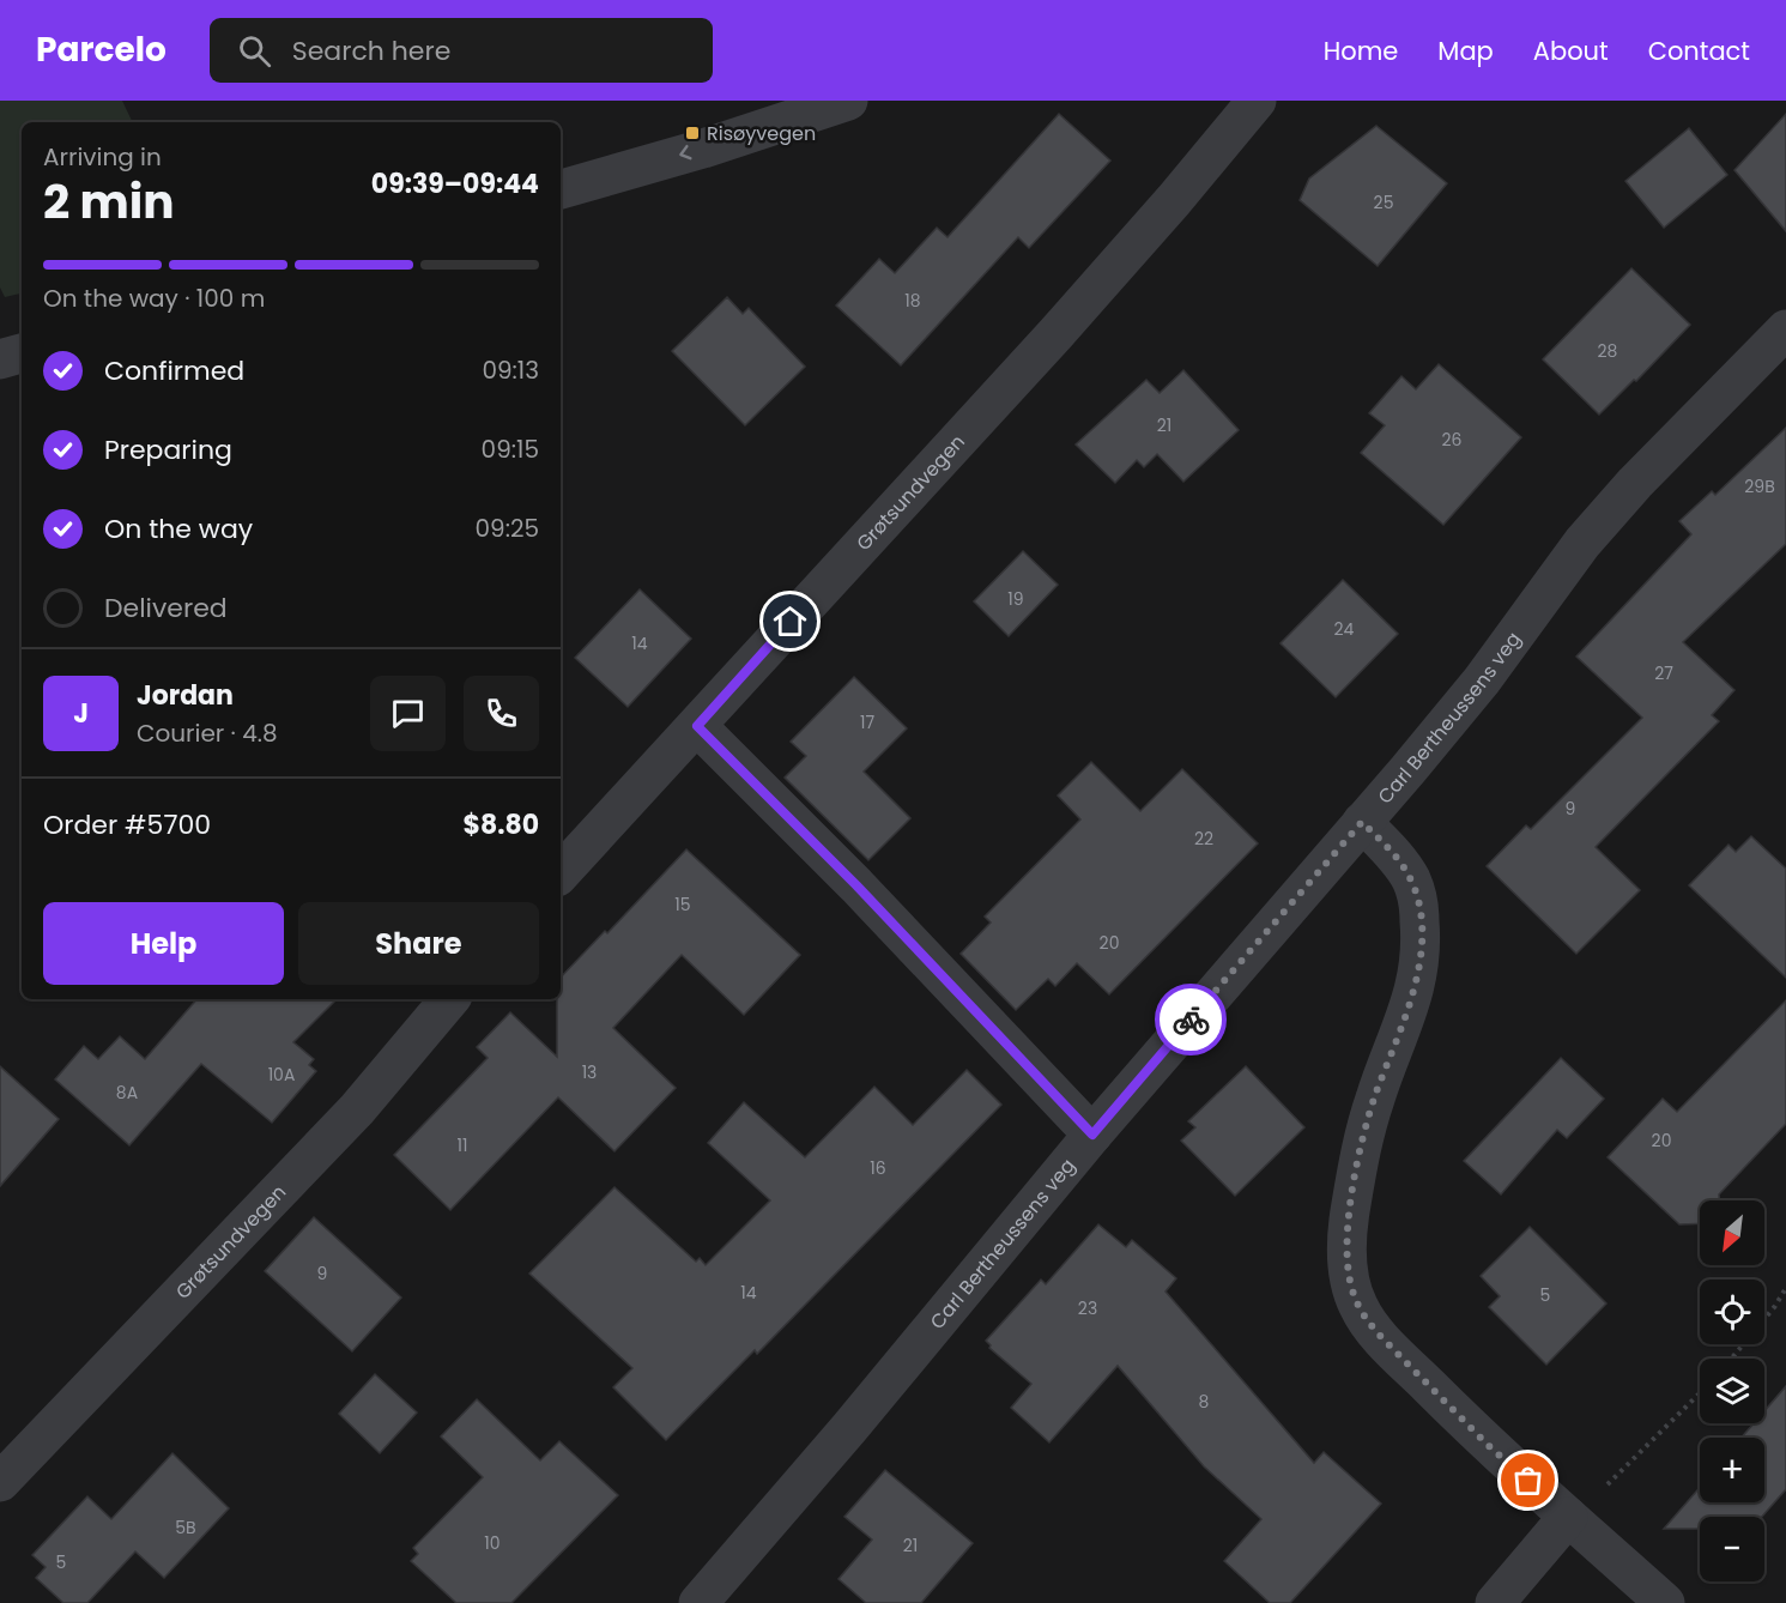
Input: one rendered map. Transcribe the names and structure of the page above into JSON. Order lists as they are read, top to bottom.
{
  "streets": {
    "street": ["Grøtsundvegen", "Carl Bertheussens veg"]
  },
  "places": {
    "transit": ["Risøyvegen"]
  },
  "house_numbers": [
    "25",
    "18",
    "28",
    "21",
    "26",
    "29B",
    "19",
    "24",
    "14",
    "27",
    "17",
    "9",
    "22",
    "15",
    "20",
    "13",
    "10A",
    "8A",
    "20",
    "11",
    "16",
    "9",
    "14",
    "5",
    "23",
    "8",
    "5B",
    "10",
    "21",
    "5"
  ],
  "north": "bottom left",
  "page": {
    "header": "Parcelo",
    "search": "Search here",
    "nav": [
      "Home",
      "Map",
      "About",
      "Contact"
    ],
    "heading": ["2 min", "Arriving in", "09:39–09:44"],
    "panel": [
      "Jordan",
      "Courier · 4.8",
      "Order #5700",
      "$8.80"
    ],
    "bar": "On the way · 100 m",
    "list": [
      ["Confirmed", "09:13"],
      ["Preparing", "09:15"],
      ["On the way", "09:25"],
      "Delivered"
    ],
    "round": "J",
    "buttons": ["Help", "Share"],
    "map_buttons": ["+", "−"]
  }
}
